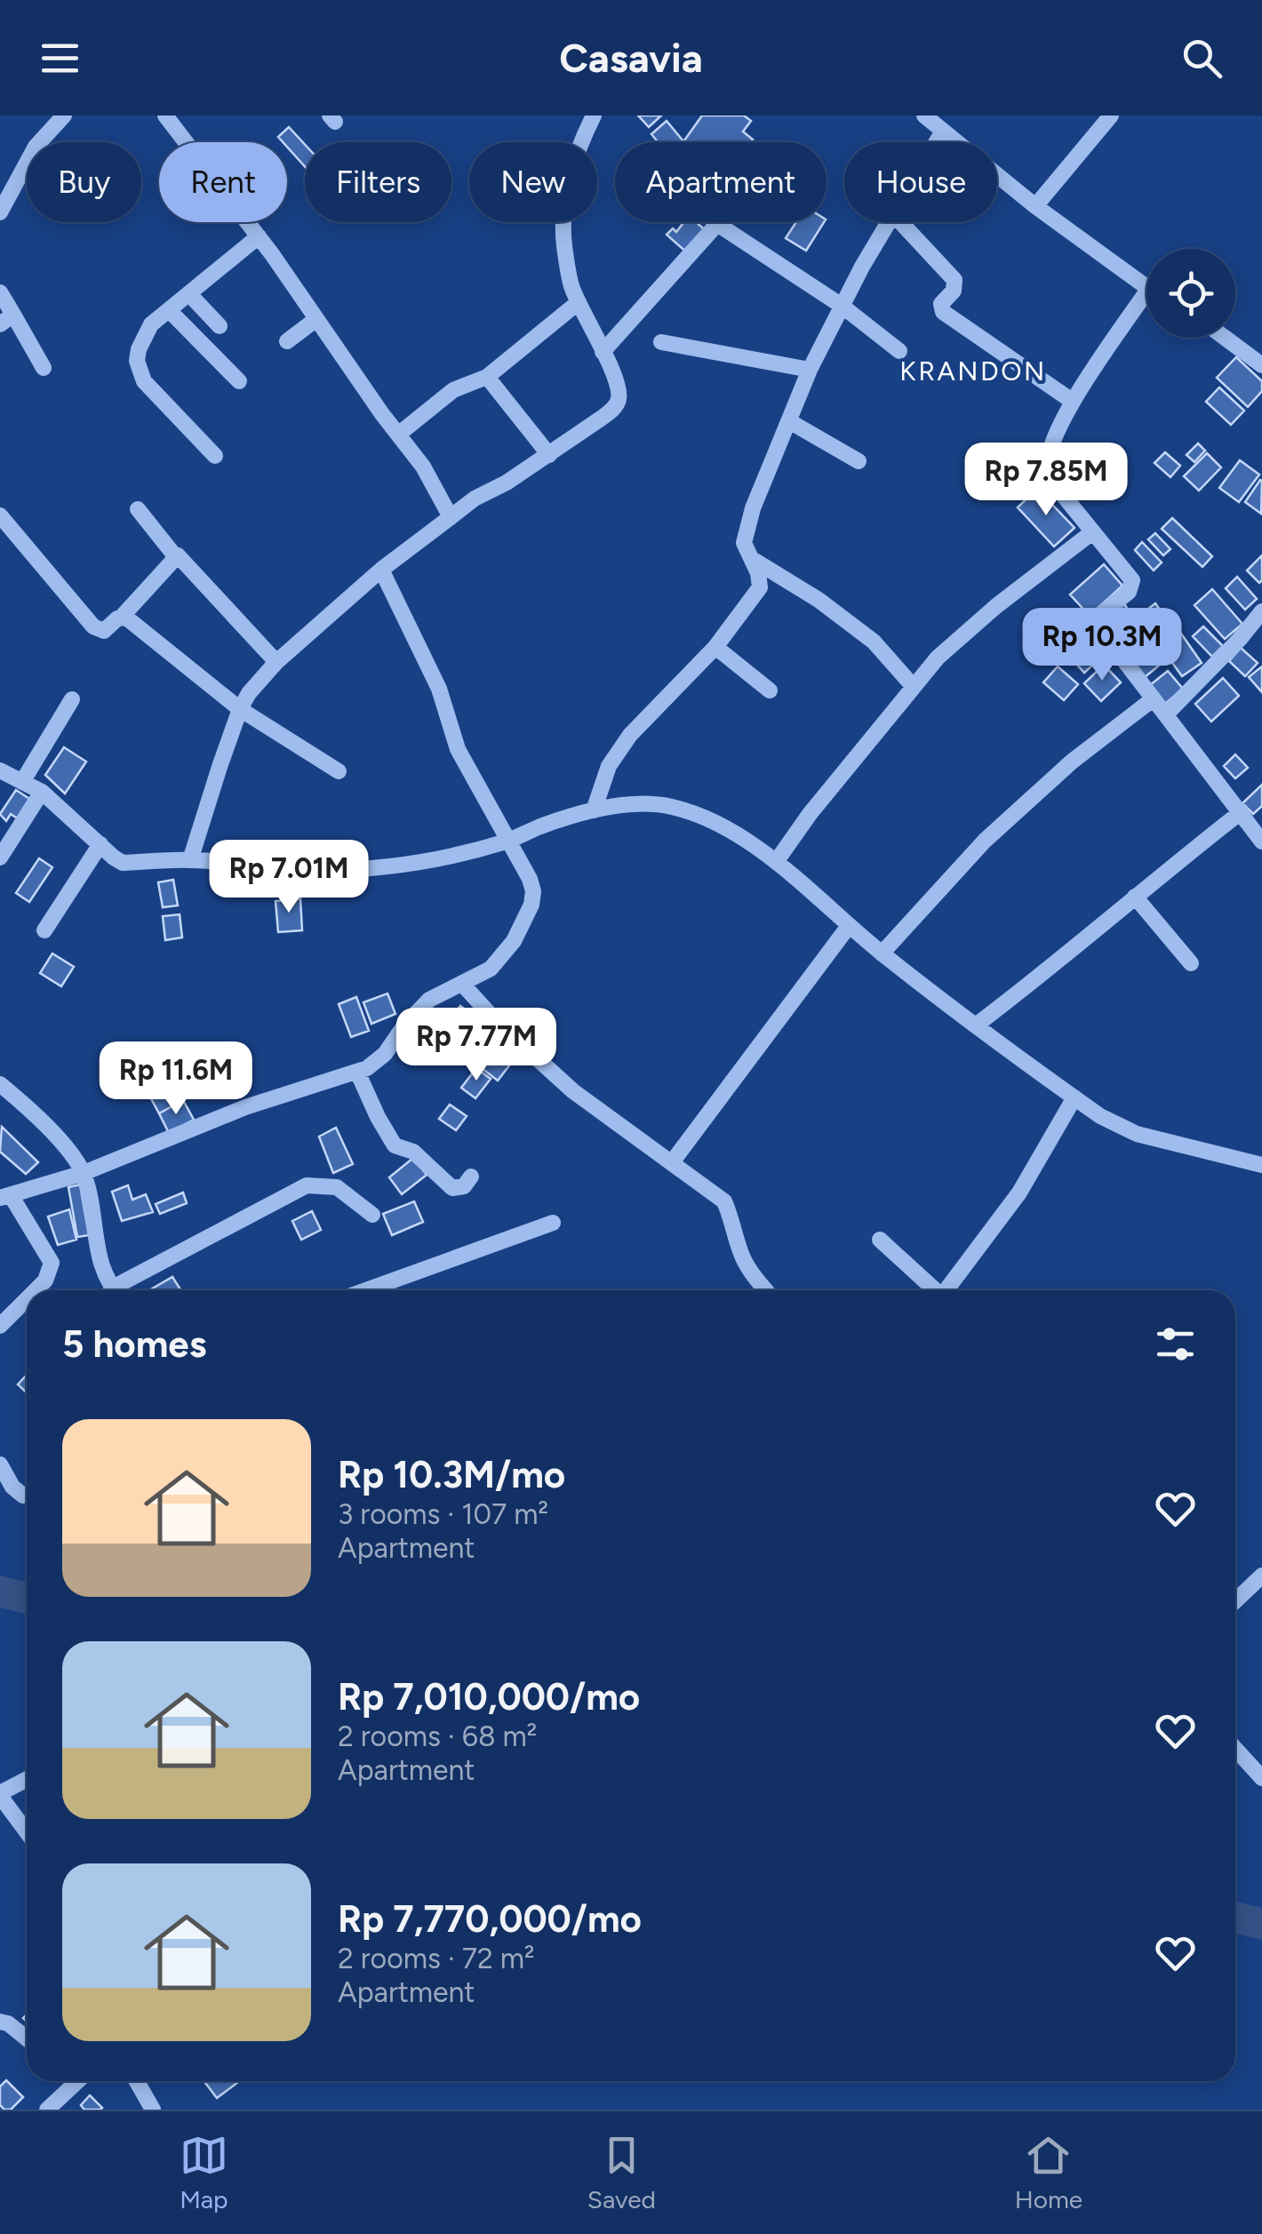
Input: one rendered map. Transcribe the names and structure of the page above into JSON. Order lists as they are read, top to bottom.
{
  "districts": ["KRANDON"],
  "page": {
    "header": "Casavia",
    "chip": [
      "Buy",
      "Rent",
      "Filters",
      "New",
      "Apartment",
      "House"
    ],
    "price": [
      "Rp 7.85M",
      "Rp 10.3M",
      "Rp 7.01M",
      "Rp 7.77M",
      "Rp 11.6M"
    ],
    "heading": "5 homes",
    "list": [
      {
        "name": "Rp 10.3M/mo",
        "note": "3 rooms · 107 m² · Apartment"
      },
      {
        "name": "Rp 7,010,000/mo",
        "note": "2 rooms · 68 m² · Apartment"
      },
      {
        "name": "Rp 7,770,000/mo",
        "note": "2 rooms · 72 m² · Apartment"
      }
    ],
    "tabs": ["Map", "Saved", "Home"]
  }
}
